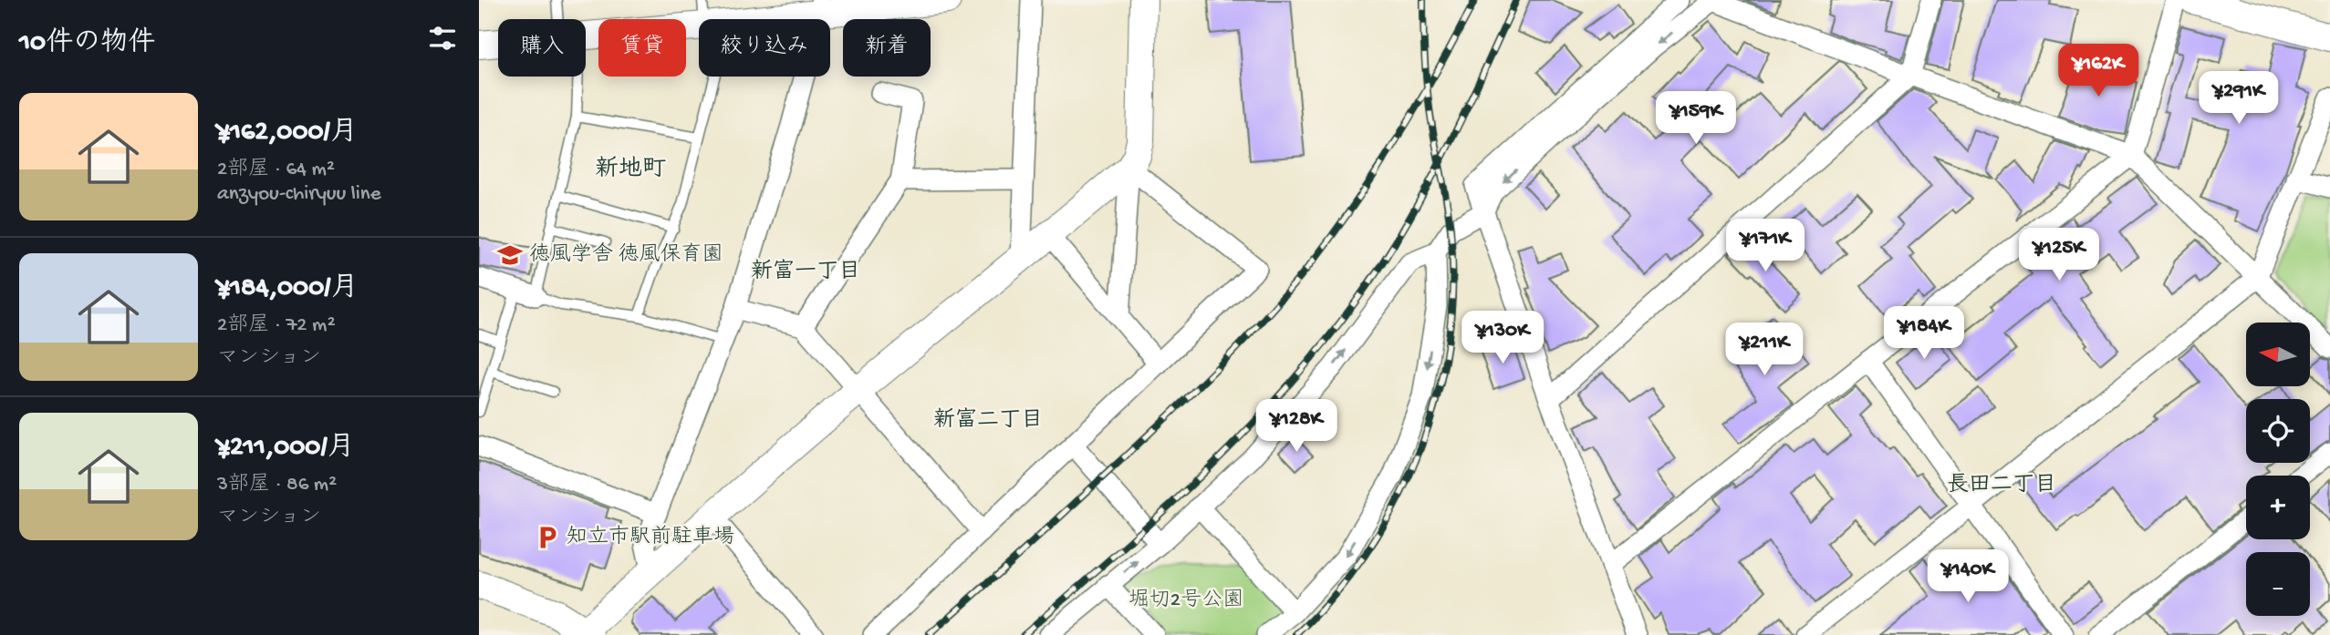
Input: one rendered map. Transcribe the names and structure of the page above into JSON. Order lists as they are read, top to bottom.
{
  "districts": [
    "新地町",
    "新富一丁目",
    "新富二丁目",
    "長田二丁目"
  ],
  "parks": ["堀切2号公園"],
  "places": {
    "school or university": ["徳風学舎 徳風保育園"],
    "parking": ["知立市駅前駐車場"]
  },
  "north": "left",
  "page": {
    "heading": "10件の物件",
    "chip": [
      "購入",
      "賃貸",
      "絞り込み",
      "新着"
    ],
    "price": [
      "¥162K",
      "¥291K",
      "¥159K",
      "¥171K",
      "¥125K",
      "¥184K",
      "¥130K",
      "¥211K",
      "¥128K",
      "¥140K"
    ],
    "list": [
      {
        "name": "¥162,000/月",
        "note": "2部屋 · 64 m² · anzyou-chiryuu line"
      },
      {
        "name": "¥184,000/月",
        "note": "2部屋 · 72 m² · マンション"
      },
      {
        "name": "¥211,000/月",
        "note": "3部屋 · 86 m² · マンション"
      }
    ],
    "map_buttons": ["+", "−"]
  }
}
